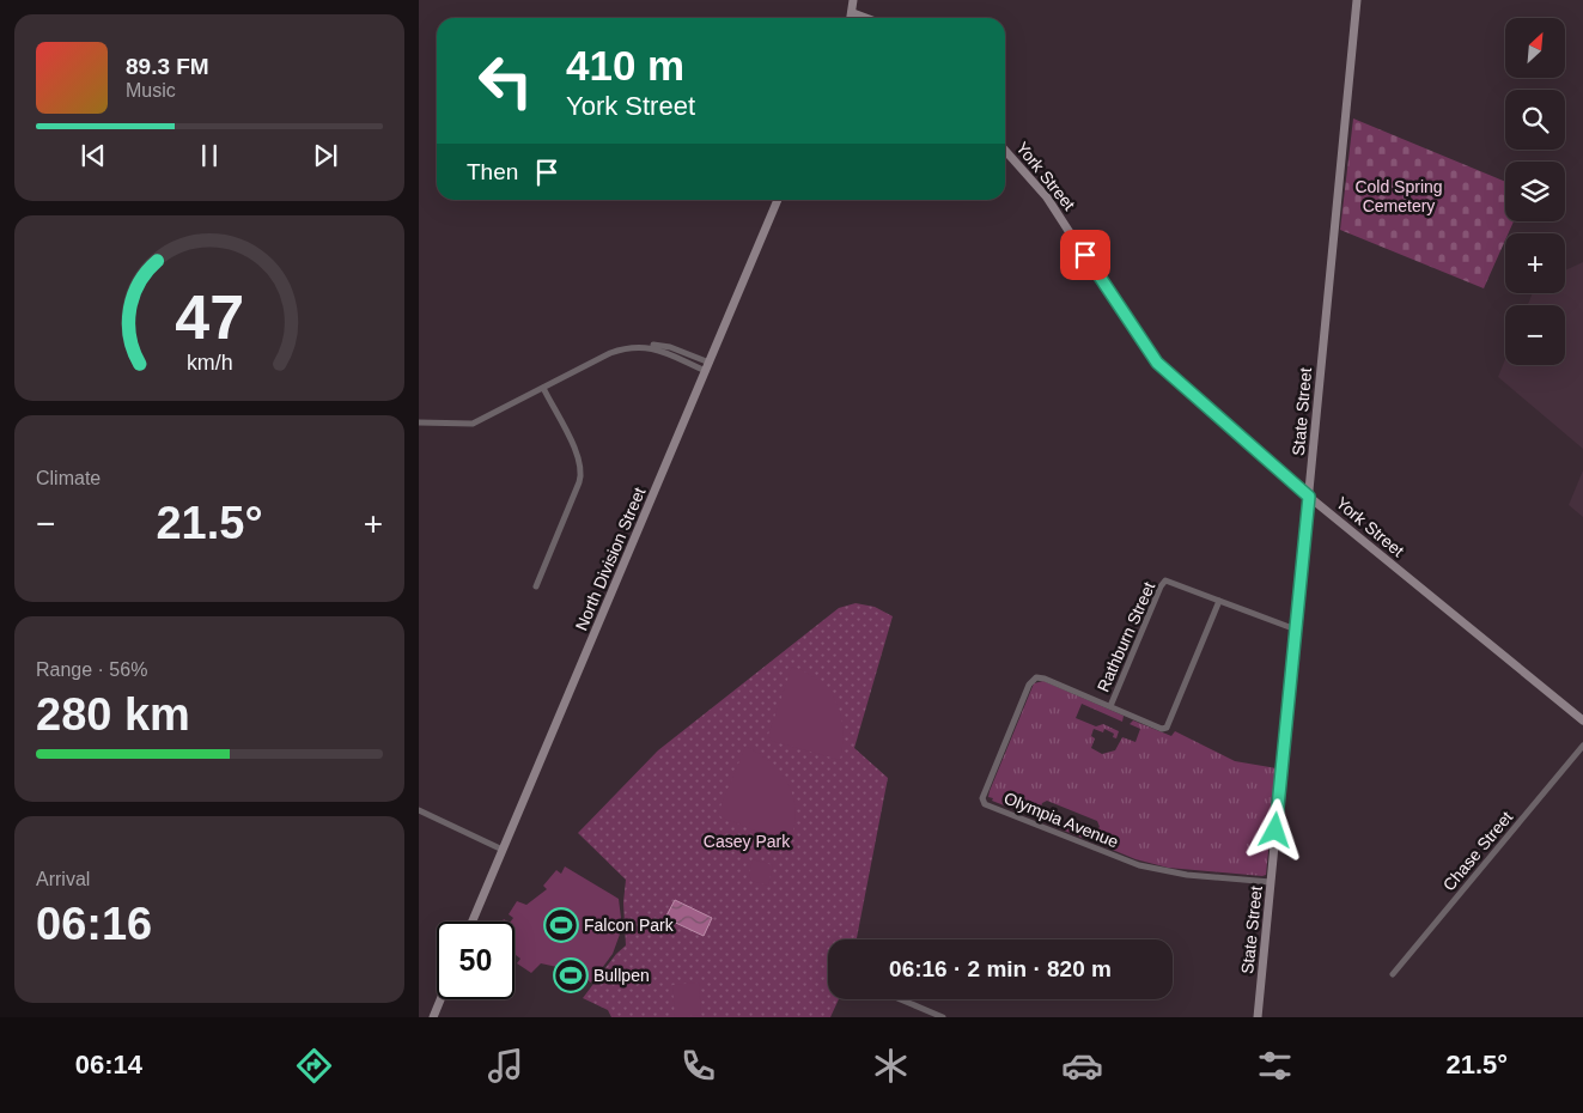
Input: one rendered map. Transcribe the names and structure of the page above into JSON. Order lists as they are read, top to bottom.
{
  "streets": {
    "street": [
      "York Street",
      "State Street",
      "North Division Street",
      "Rathburn Street",
      "Olympia Avenue",
      "Chase Street"
    ]
  },
  "crossings": [
    ["York Street", "State Street"],
    ["State Street", "Olympia Avenue"],
    ["Rathburn Street", "Olympia Avenue"]
  ],
  "parks": ["Cold Spring Cemetery", "Casey Park"],
  "places": {
    "sports": ["Falcon Park", "Bullpen"]
  },
  "north": "top right",
  "page": {
    "map_buttons": ["+", "−"],
    "turn": ["410 m", "York Street"],
    "song": ["89.3 FM", "Music"],
    "then": "Then",
    "tile": [
      "Climate",
      ["Range · 56%", "280 km"],
      ["Arrival", "06:16"]
    ],
    "heat": ["−", "21.5°", "+"],
    "limit": "50",
    "trip": "06:16 · 2 min · 820 m",
    "tabs": ["06:14", "21.5°"],
    "gauge": ["47", "km/h"]
  }
}
